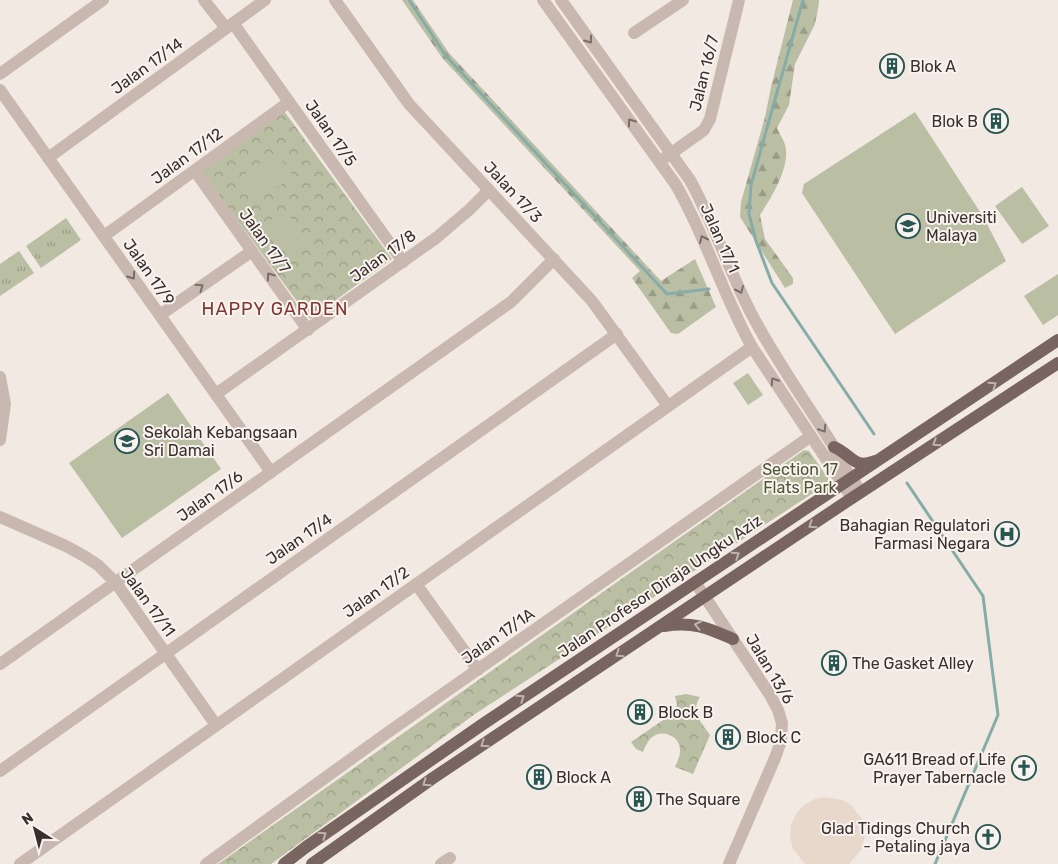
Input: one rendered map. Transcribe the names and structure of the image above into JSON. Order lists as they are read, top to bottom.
{
  "streets": {
    "main road": ["Jalan Profesor Diraja Ungku Aziz"],
    "street": [
      "Jalan 17/14",
      "Jalan 16/7",
      "Jalan 17/5",
      "Jalan 17/12",
      "Jalan 17/3",
      "Jalan 17/1",
      "Jalan 17/7",
      "Jalan 17/8",
      "Jalan 17/9",
      "Jalan 17/6",
      "Jalan 17/4",
      "Jalan 17/2",
      "Jalan 17/11",
      "Jalan 17/1A",
      "Jalan 13/6"
    ]
  },
  "crossings": [
    ["Jalan 17/14", "Jalan 17/5"],
    ["Jalan 17/14", "Jalan 17/9"],
    ["Jalan 16/7", "Jalan 17/1"],
    ["Jalan 17/5", "Jalan 17/12"],
    ["Jalan 17/5", "Jalan 17/8"],
    ["Jalan 17/12", "Jalan 17/7"],
    ["Jalan 17/12", "Jalan 17/9"],
    ["Jalan 17/3", "Jalan 17/8"],
    ["Jalan 17/3", "Jalan 17/6"],
    ["Jalan 17/3", "Jalan 17/4"],
    ["Jalan 17/3", "Jalan 17/2"],
    ["Jalan 17/1", "Jalan Profesor Diraja Ungku Aziz"],
    ["Jalan 17/1", "Jalan 17/2"],
    ["Jalan 17/1", "Jalan 17/1A"],
    ["Jalan 17/7", "Jalan 17/8"],
    ["Jalan 17/8", "Jalan 17/9"],
    ["Jalan 17/9", "Jalan 17/6"],
    ["Jalan 17/6", "Jalan 17/11"],
    ["Jalan 17/4", "Jalan 17/11"],
    ["Jalan Profesor Diraja Ungku Aziz", "Jalan 13/6"],
    ["Jalan 17/2", "Jalan 17/11"]
  ],
  "one_way": ["Jalan 17/7"],
  "districts": ["HAPPY GARDEN"],
  "parks": ["Section 17 Flats Park"],
  "places": {
    "building": [
      "Blok A",
      "Blok B",
      "The Gasket Alley",
      "Block B",
      "Block C",
      "Block A",
      "The Square"
    ],
    "school or university": ["Universiti Malaya", "Sekolah Kebangsaan Sri Damai"],
    "hospital": ["Bahagian Regulatori Farmasi Negara"],
    "church": ["GA611 Bread of Life Prayer Tabernacle", "Glad Tidings Church - Petaling jaya"]
  },
  "north": "top left"
}
